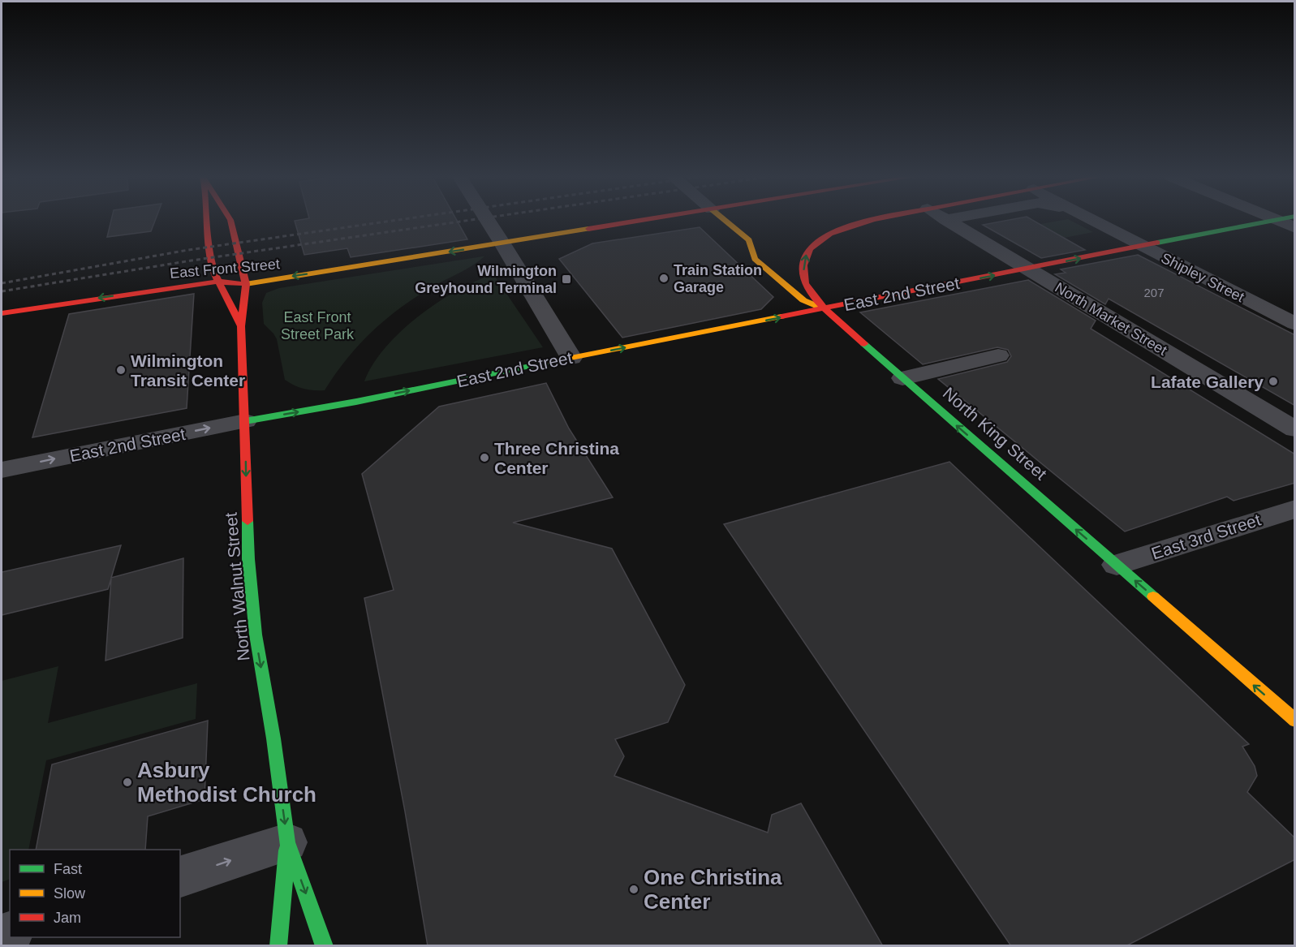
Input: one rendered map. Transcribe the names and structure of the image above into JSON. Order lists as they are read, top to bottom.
{
  "streets": {
    "main road": [
      "East Front Street",
      "East 2nd Street",
      "North King Street",
      "North Walnut Street"
    ],
    "street": ["Shipley Street", "North Market Street", "East 3rd Street"]
  },
  "crossings": [
    ["East Front Street", "North Walnut Street"],
    ["Shipley Street", "East 2nd Street"],
    ["East 2nd Street", "North Market Street"],
    ["East 2nd Street", "North King Street"],
    ["East 2nd Street", "North Walnut Street"],
    ["North King Street", "East 3rd Street"]
  ],
  "one_way": [
    "East Front Street",
    "East 2nd Street",
    "North King Street",
    "North Walnut Street"
  ],
  "parks": ["East Front Street Park"],
  "places": {
    "other": [
      "Train Station Garage",
      "Wilmington Transit Center",
      "Lafate Gallery",
      "Three Christina Center",
      "Asbury Methodist Church",
      "One Christina Center"
    ],
    "transit": ["Wilmington Greyhound Terminal"]
  },
  "house_numbers": ["207"],
  "legend": ["Fast", "Slow", "Jam"]
}
